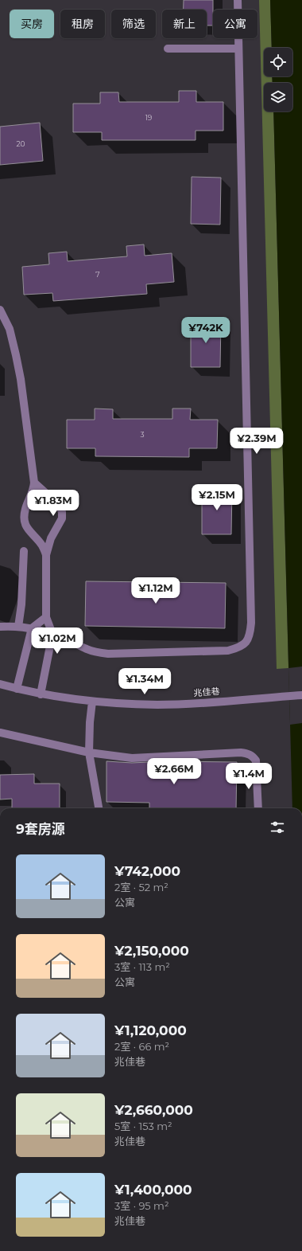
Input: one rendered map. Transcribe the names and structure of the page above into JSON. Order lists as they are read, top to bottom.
{
  "streets": {
    "street": ["兆佳巷"]
  },
  "house_numbers": [
    "19",
    "20",
    "7",
    "3"
  ],
  "page": {
    "chip": [
      "买房",
      "租房",
      "筛选",
      "新上",
      "公寓"
    ],
    "price": [
      "¥742K",
      "¥2.39M",
      "¥2.15M",
      "¥1.83M",
      "¥1.12M",
      "¥1.02M",
      "¥1.34M",
      "¥2.66M",
      "¥1.4M"
    ],
    "heading": "9套房源",
    "list": [
      {
        "name": "¥742,000",
        "note": "2室 · 52 m² · 公寓"
      },
      {
        "name": "¥2,150,000",
        "note": "3室 · 113 m² · 公寓"
      },
      {
        "name": "¥1,120,000",
        "note": "2室 · 66 m² · 兆佳巷"
      },
      {
        "name": "¥2,660,000",
        "note": "5室 · 153 m² · 兆佳巷"
      },
      {
        "name": "¥1,400,000",
        "note": "3室 · 95 m² · 兆佳巷"
      }
    ]
  }
}
